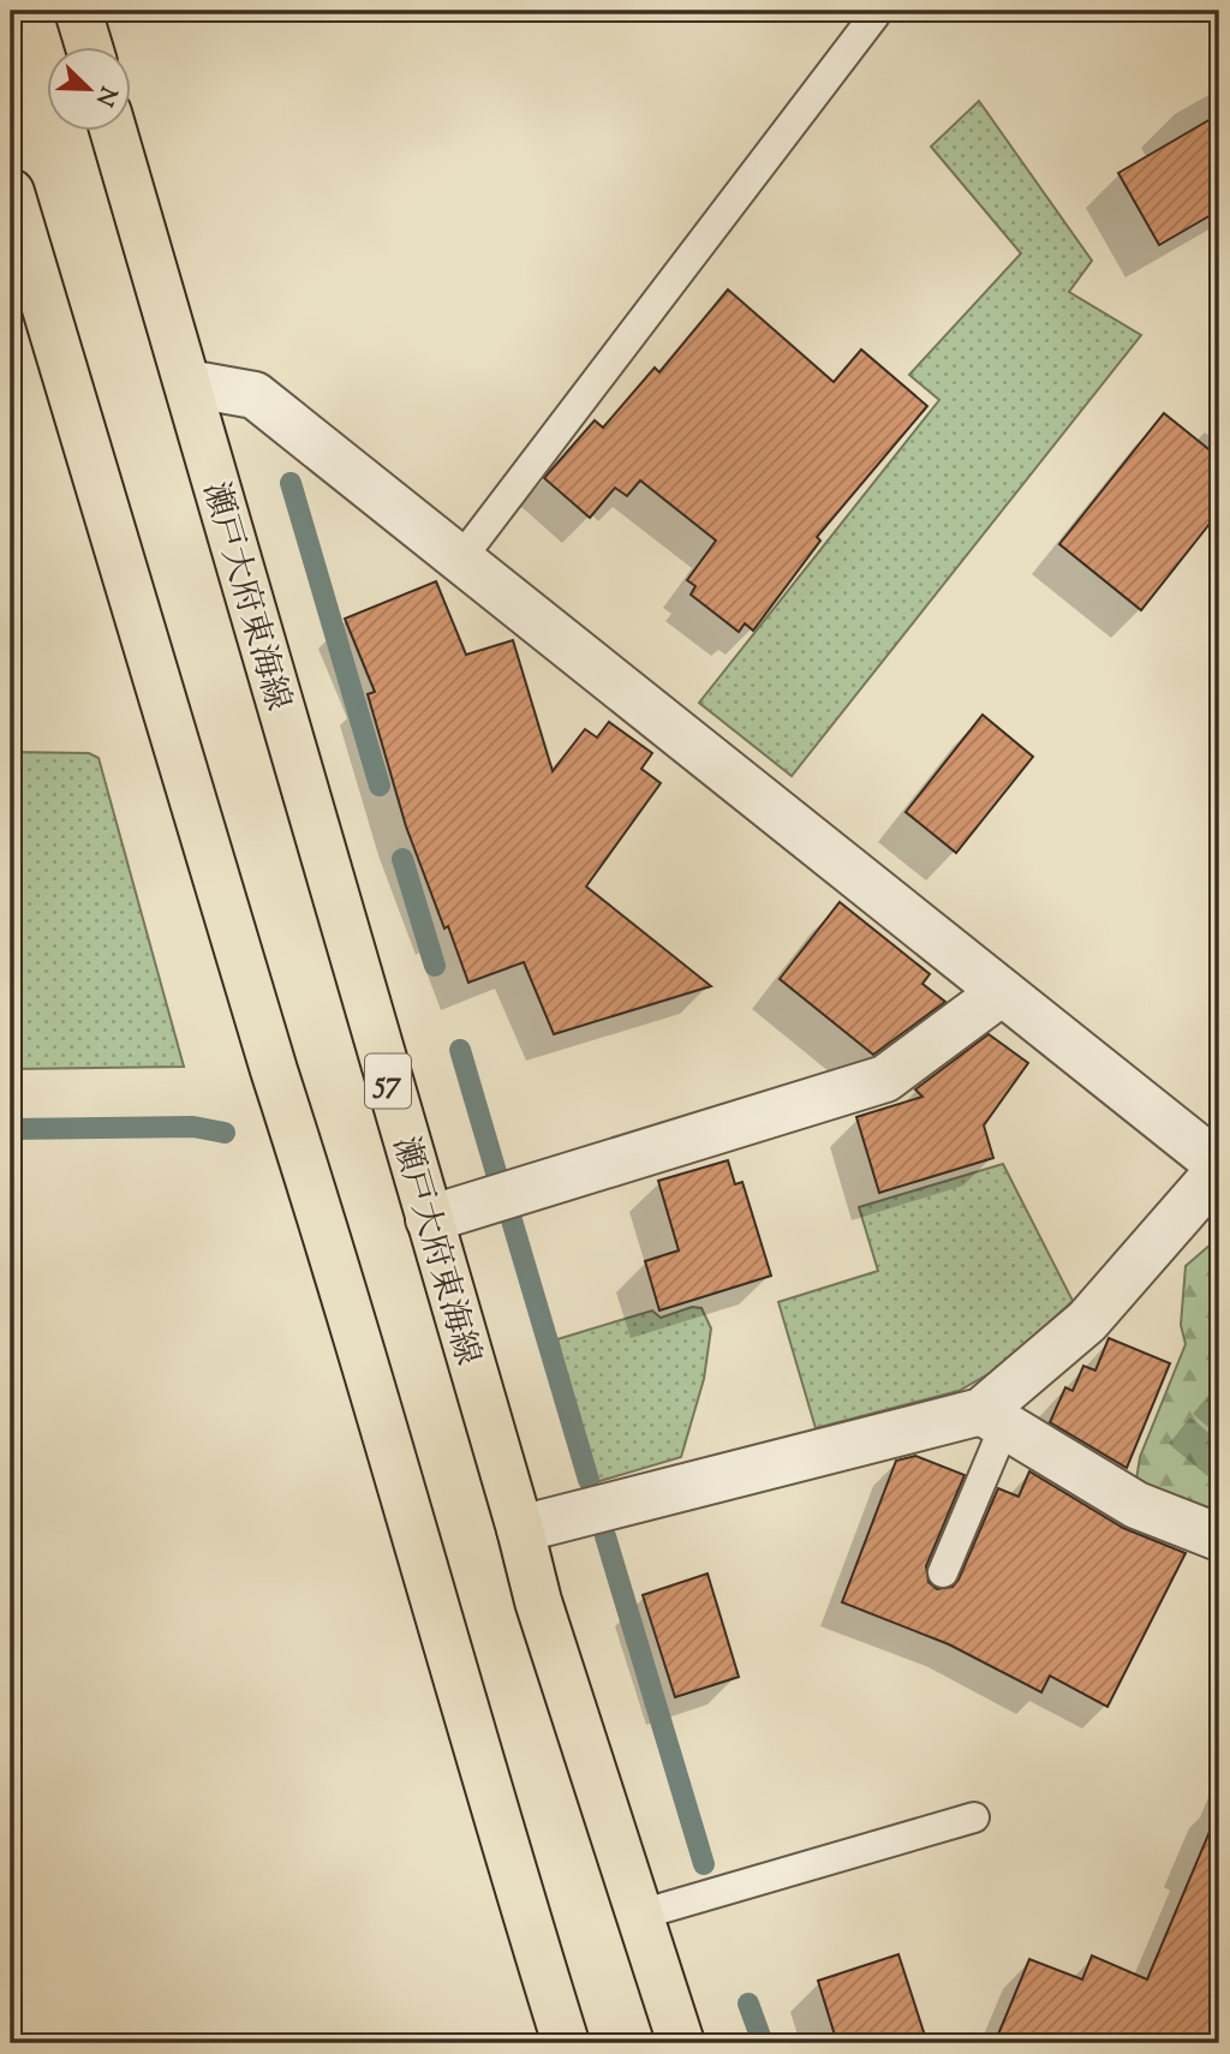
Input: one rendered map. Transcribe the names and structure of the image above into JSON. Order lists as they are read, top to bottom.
{
  "streets": {
    "main road": ["瀬戸大府東海線", "57"]
  },
  "north": "bottom right"
}
